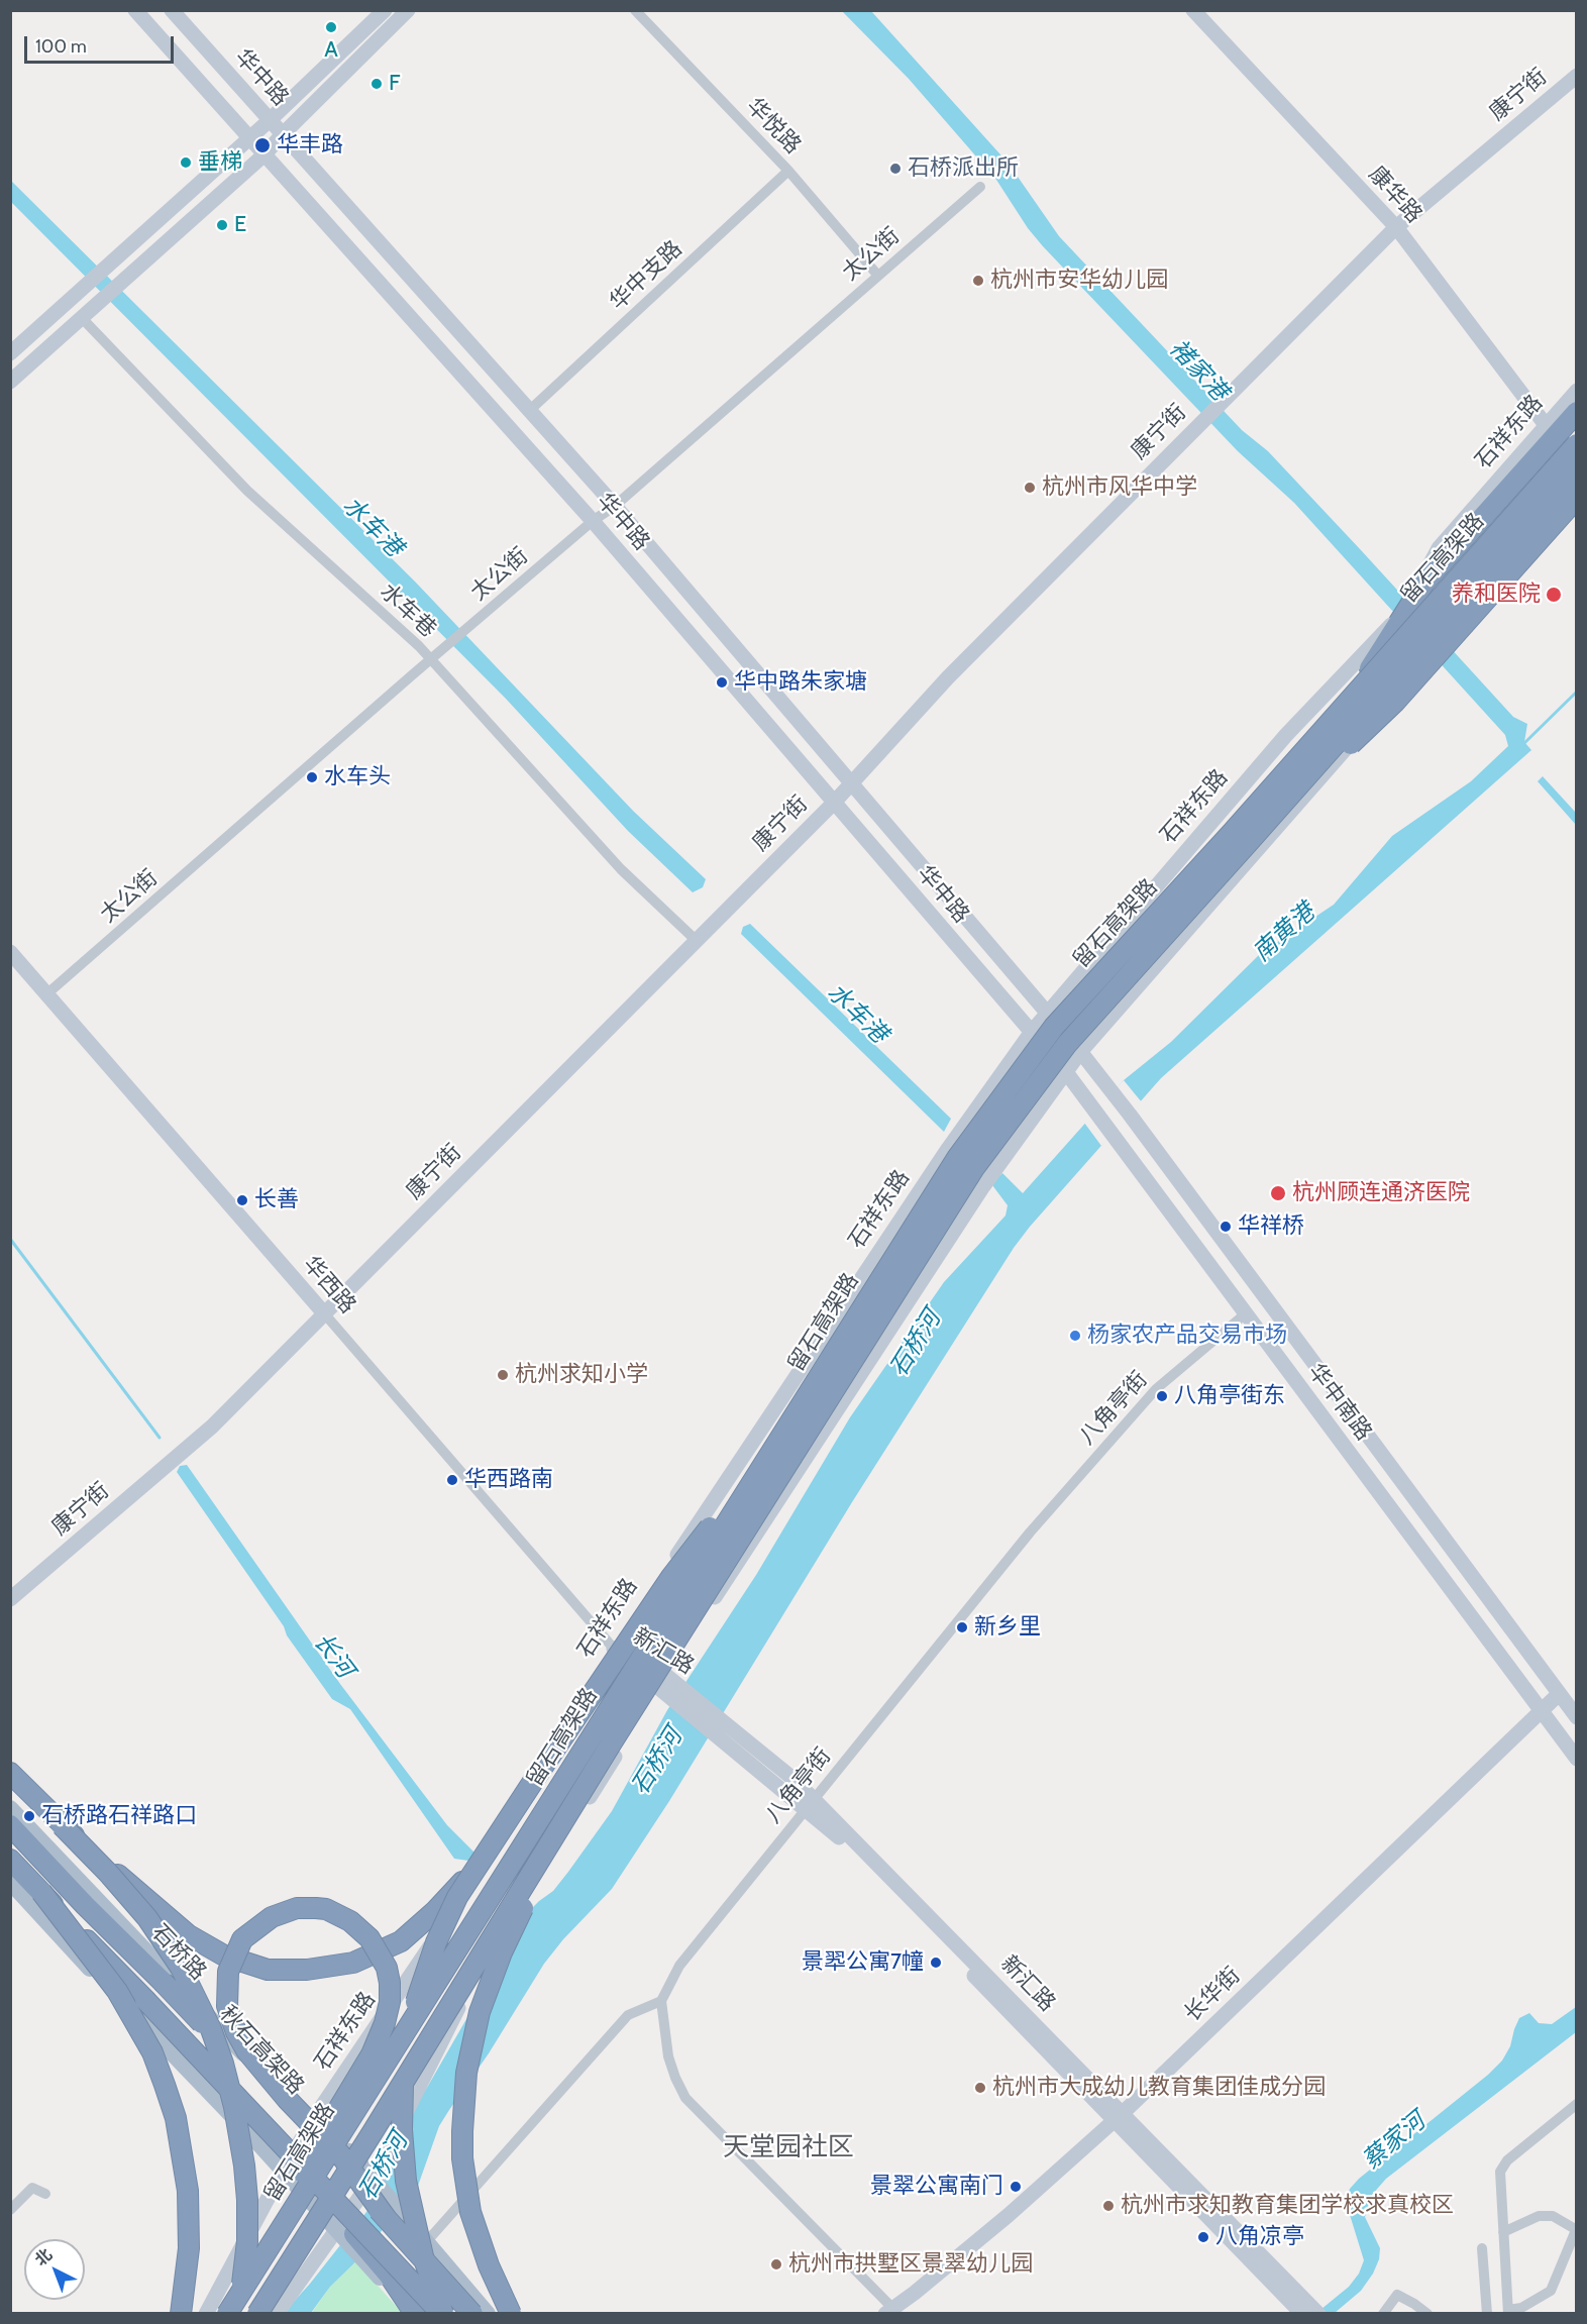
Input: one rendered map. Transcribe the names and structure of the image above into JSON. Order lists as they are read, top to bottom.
{
  "streets": {
    "highway": ["留石高架路", "秋石高架路"],
    "main road": [
      "华中路",
      "康宁街",
      "康华路",
      "石祥东路",
      "华西路",
      "华中南路",
      "新汇路",
      "石桥路",
      "长华街"
    ],
    "street": [
      "华悦路",
      "太公街",
      "华中支路",
      "水车巷",
      "八角亭街"
    ]
  },
  "crossings": [
    ["华中路", "康宁街"],
    ["华中路", "太公街"],
    ["华中路", "华中支路"],
    ["华中路", "石祥东路"],
    ["华中路", "华中南路"],
    ["康宁街", "康华路"],
    ["康宁街", "水车巷"],
    ["康宁街", "华西路"],
    ["华悦路", "太公街"],
    ["华悦路", "华中支路"],
    ["康华路", "石祥东路"],
    ["太公街", "水车巷"],
    ["太公街", "华西路"],
    ["石祥东路", "华西路"],
    ["石祥东路", "新汇路"],
    ["石祥东路", "石桥路"],
    ["华西路", "新汇路"],
    ["华中南路", "八角亭街"],
    ["华中南路", "长华街"],
    ["八角亭街", "新汇路"],
    ["新汇路", "长华街"]
  ],
  "districts": ["天堂园社区"],
  "water": [
    "褚家港",
    "水车港",
    "南黄港",
    "石桥河",
    "长河",
    "蔡家河"
  ],
  "places": [
    "A",
    "F",
    "华丰路",
    "垂梯",
    "石桥派出所",
    "E",
    "杭州市安华幼儿园",
    "杭州市风华中学",
    "养和医院",
    "华中路朱家塘",
    "水车头",
    "杭州顾连通济医院",
    "长善",
    "华祥桥",
    "杨家农产品交易市场",
    "杭州求知小学",
    "八角亭街东",
    "华西路南",
    "新乡里",
    "石桥路石祥路口",
    "景翆公寓7幢",
    "杭州市大成幼儿教育集团佳成分园",
    "景翠公寓南门",
    "杭州市求知教育集团学校求真校区",
    "八角凉亭",
    "杭州市拱墅区景翠幼儿园"
  ],
  "scale_bar": "100 m",
  "north": "top left"
}
